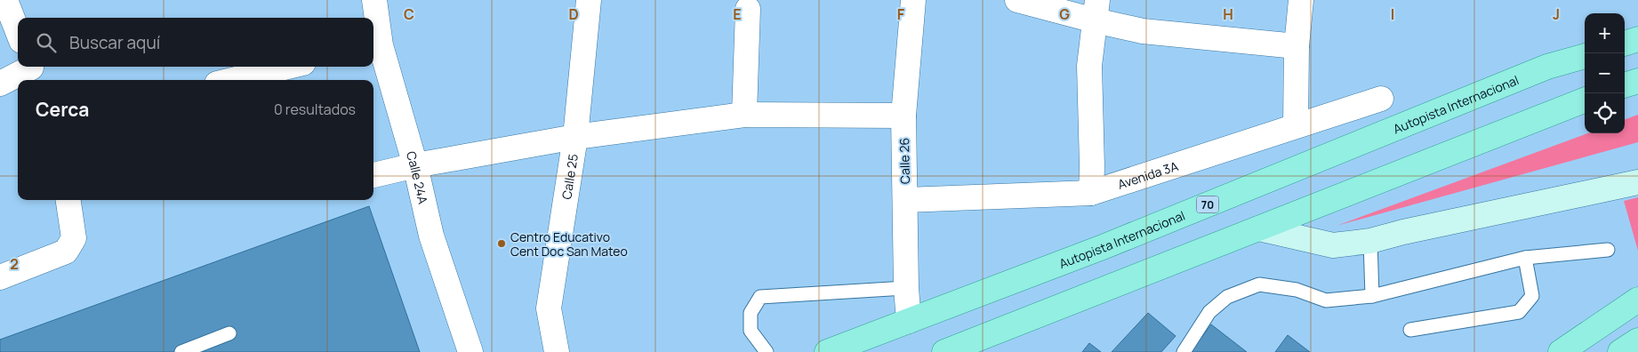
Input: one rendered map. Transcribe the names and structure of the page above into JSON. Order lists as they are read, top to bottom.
{
  "streets": {
    "main road": ["Autopista Internacional", "70"],
    "street": [
      "Calle 26",
      "Avenida 3A",
      "Calle 24A",
      "Calle 25"
    ]
  },
  "crossings": [
    ["Autopista Internacional", "Calle 26"],
    ["Calle 26", "Avenida 3A"]
  ],
  "places": ["Centro Educativo Cent Doc San Mateo"],
  "page": {
    "map_buttons": ["+", "−"],
    "search": "Buscar aquí",
    "heading": ["Cerca", "0 resultados"]
  },
  "grid": {
    "columns": [
      "C",
      "D",
      "E",
      "F",
      "G",
      "H",
      "I",
      "J"
    ],
    "rows": ["2"]
  }
}
